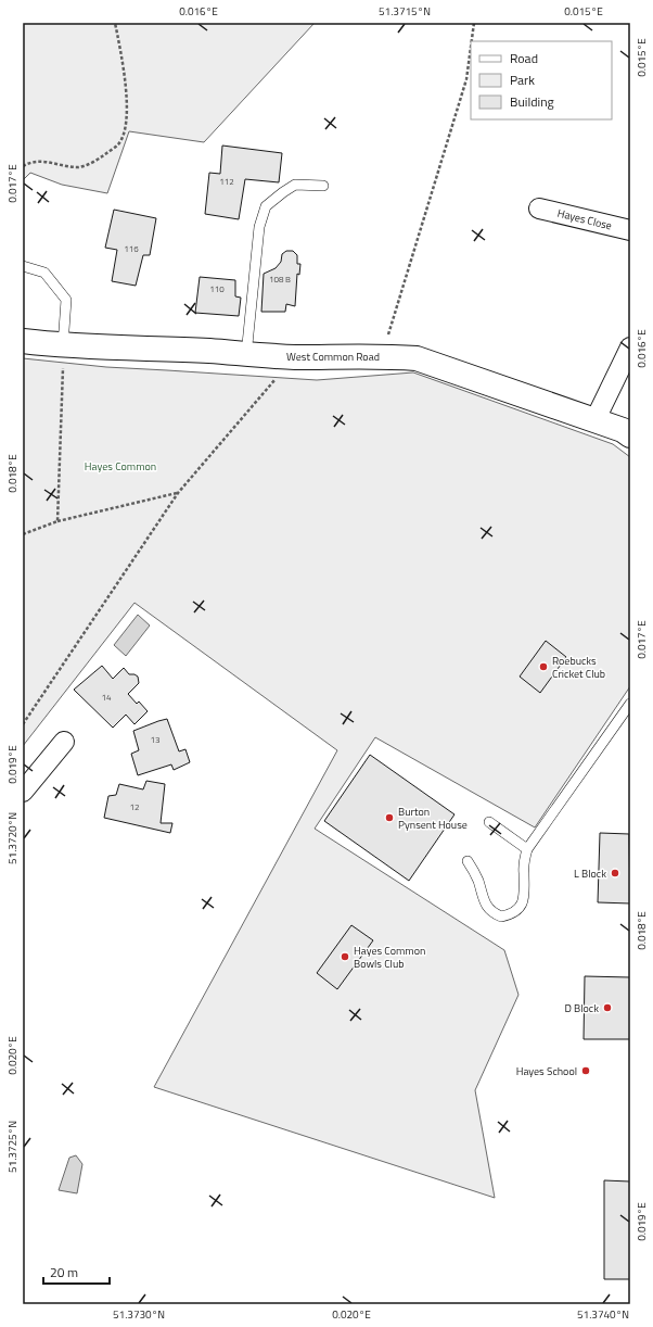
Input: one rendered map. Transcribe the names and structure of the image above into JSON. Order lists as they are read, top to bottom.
{
  "streets": {
    "street": ["Hayes Close", "West Common Road"]
  },
  "parks": ["Hayes Common"],
  "places": [
    "Roebucks Cricket Club",
    "Burton Pynsent House",
    "L Block",
    "Hayes Common Bowls Club",
    "D Block",
    "Hayes School"
  ],
  "house_numbers": [
    "112",
    "116",
    "108 B",
    "110",
    "14",
    "13",
    "12"
  ],
  "legend": ["Road", "Park", "Building"],
  "scale_bar": "20 m",
  "coordinates": [
    "0.016°E",
    "51.3715°N",
    "0.015°E",
    "0.017°E",
    "0.018°E",
    "0.019°E",
    "51.3720°N",
    "0.020°E",
    "51.3725°N",
    "51.3730°N",
    "51.3740°N"
  ]
}
